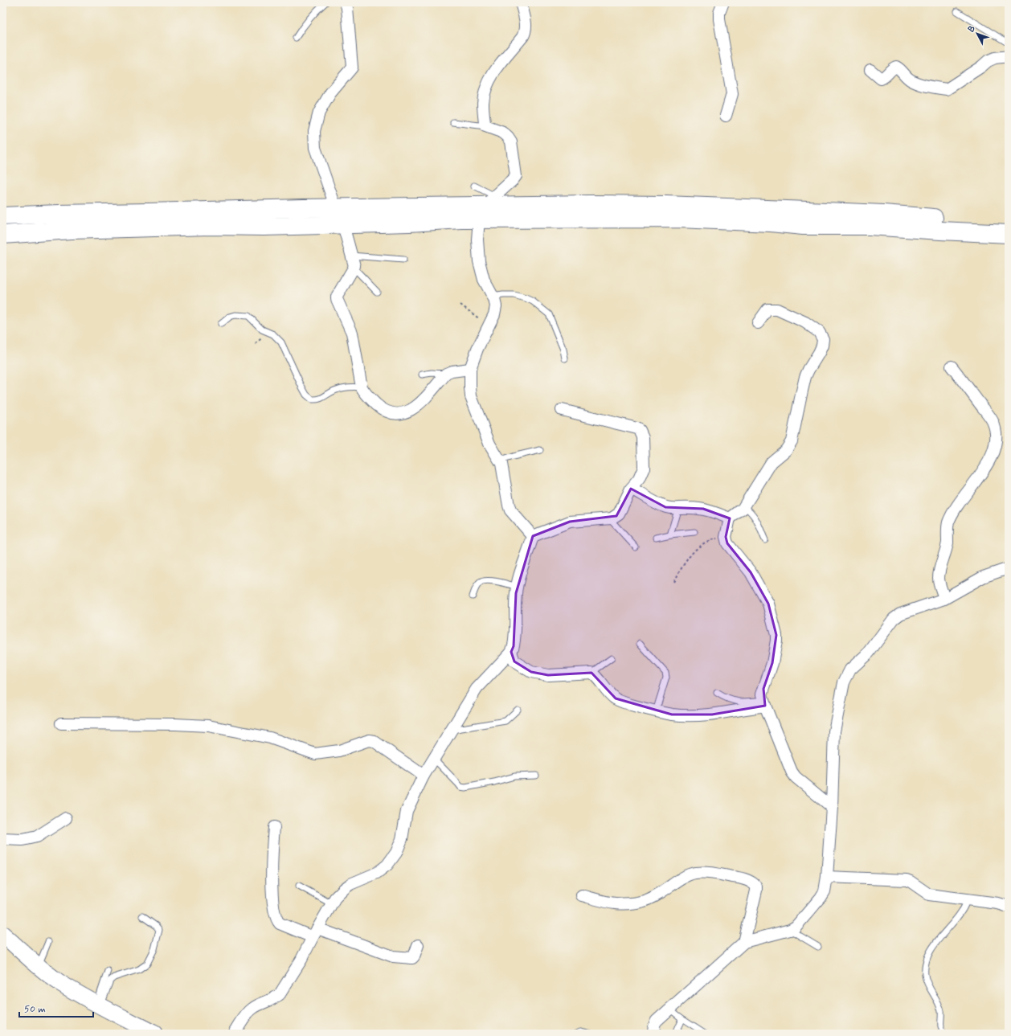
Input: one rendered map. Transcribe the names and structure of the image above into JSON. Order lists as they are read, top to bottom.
{
  "scale_bar": "50 m",
  "north": "top left"
}
